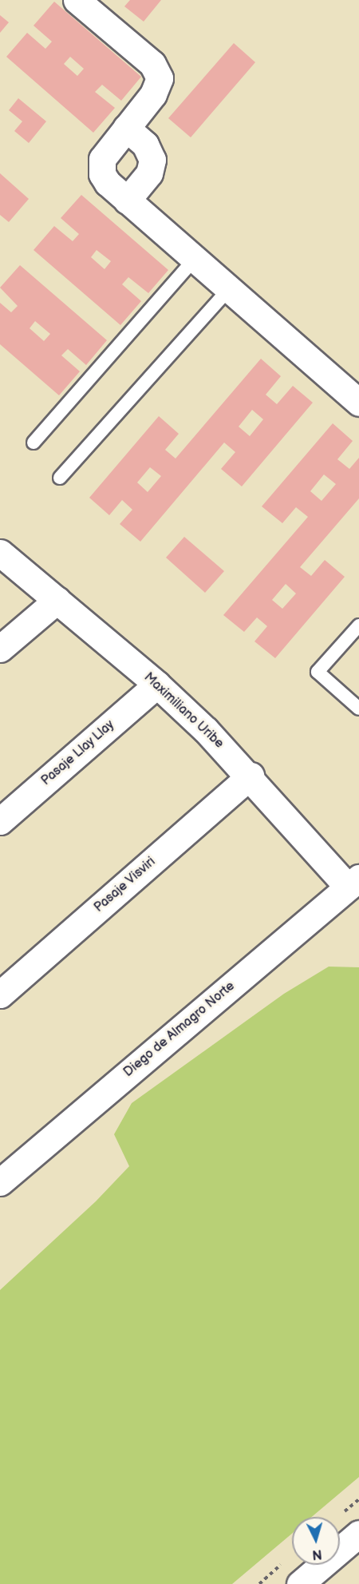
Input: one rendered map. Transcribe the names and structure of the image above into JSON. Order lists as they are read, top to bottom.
{
  "streets": {
    "street": [
      "Maximiliano Uribe",
      "Pasaje Llay Llay",
      "Pasaje Visviri",
      "Diego de Almagro Norte"
    ]
  },
  "crossings": [
    ["Maximiliano Uribe", "Pasaje Llay Llay"],
    ["Maximiliano Uribe", "Pasaje Visviri"],
    ["Maximiliano Uribe", "Diego de Almagro Norte"]
  ],
  "north": "bottom"
}
